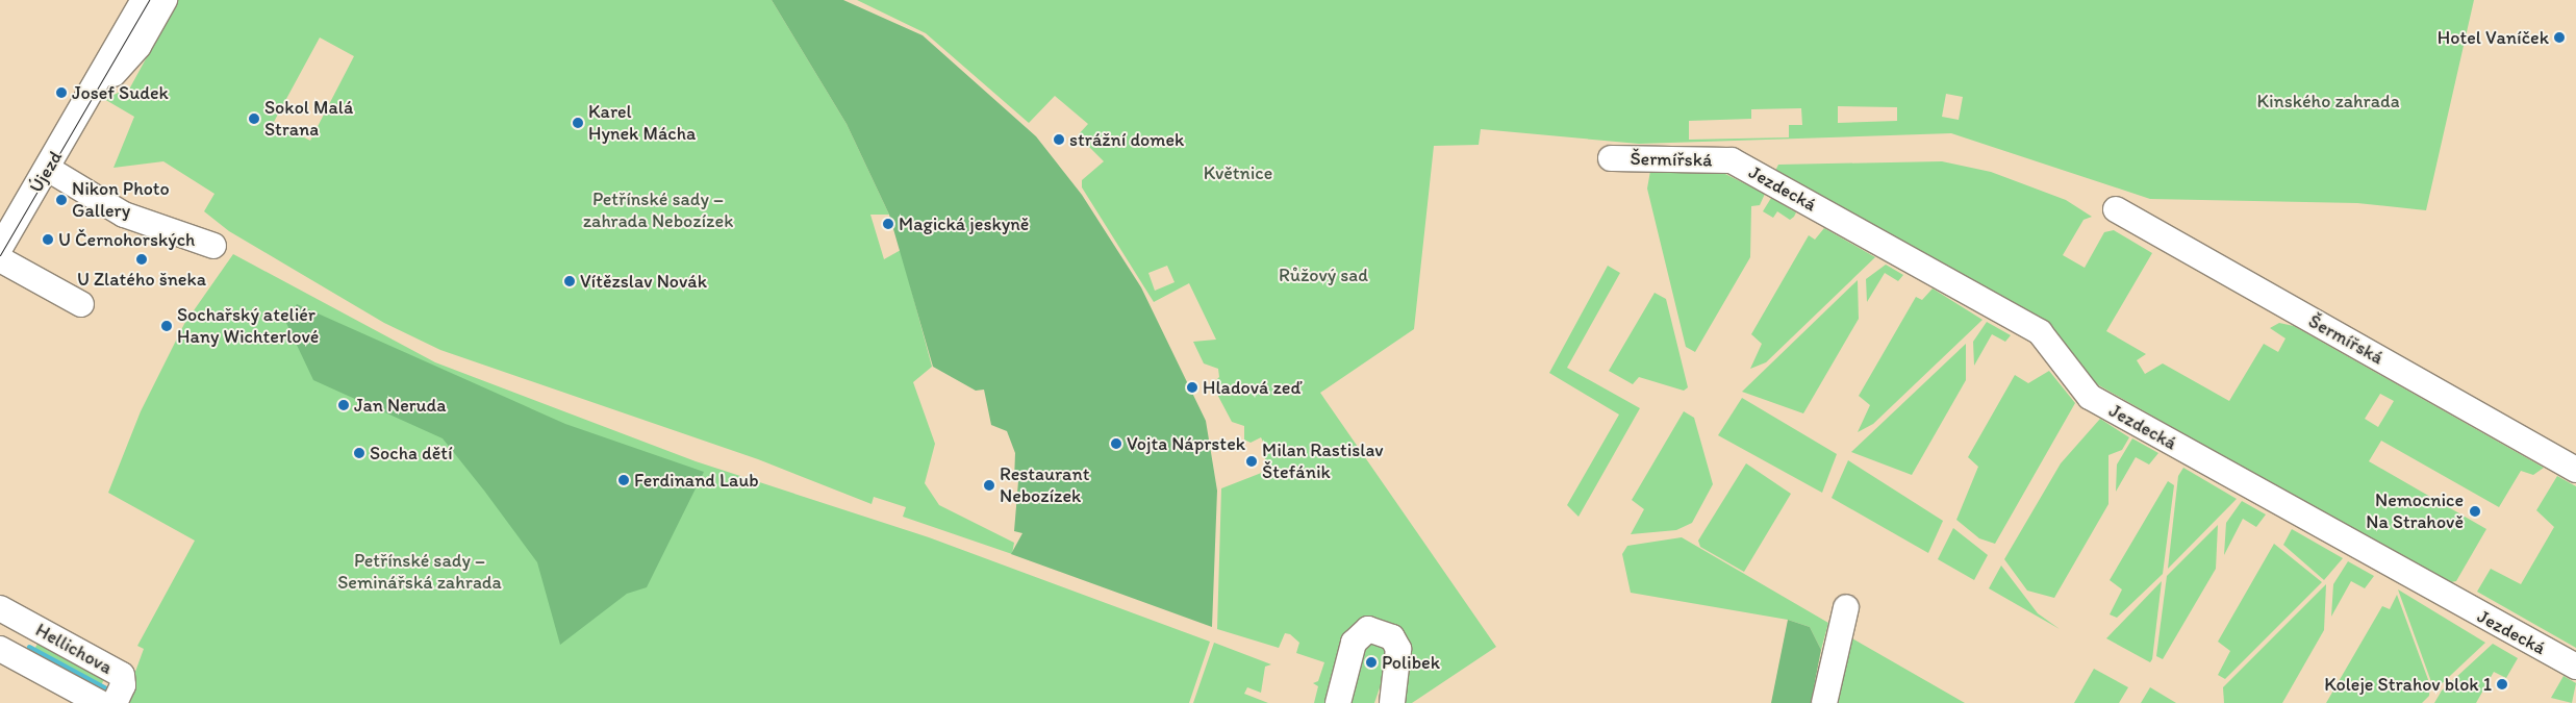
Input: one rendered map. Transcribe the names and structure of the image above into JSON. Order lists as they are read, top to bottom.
{
  "streets": {
    "street": [
      "Šermířská",
      "Újezd",
      "Jezdecká",
      "Hellichova"
    ]
  },
  "crossings": [
    ["Šermířská", "Jezdecká"]
  ],
  "parks": [
    "Kinského zahrada",
    "Květnice",
    "Petřínské sady – zahrada Nebozízek",
    "Růžový sad",
    "Petřínské sady – Seminářská zahrada"
  ],
  "places": [
    "Hotel Vaníček",
    "Josef Sudek",
    "Sokol Malá Strana",
    "Karel Hynek Mácha",
    "strážní domek",
    "Nikon Photo Gallery",
    "Magická jeskyně",
    "U Černohorských",
    "U Zlatého šneka",
    "Vítězslav Novák",
    "Sochařský ateliér Hany Wichterlové",
    "Hladová zeď",
    "Jan Neruda",
    "Vojta Náprstek",
    "Socha dětí",
    "Milan Rastislav Štefánik",
    "Ferdinand Laub",
    "Restaurant Nebozízek",
    "Nemocnice Na Strahově",
    "Polibek",
    "Koleje Strahov blok 1"
  ]
}
